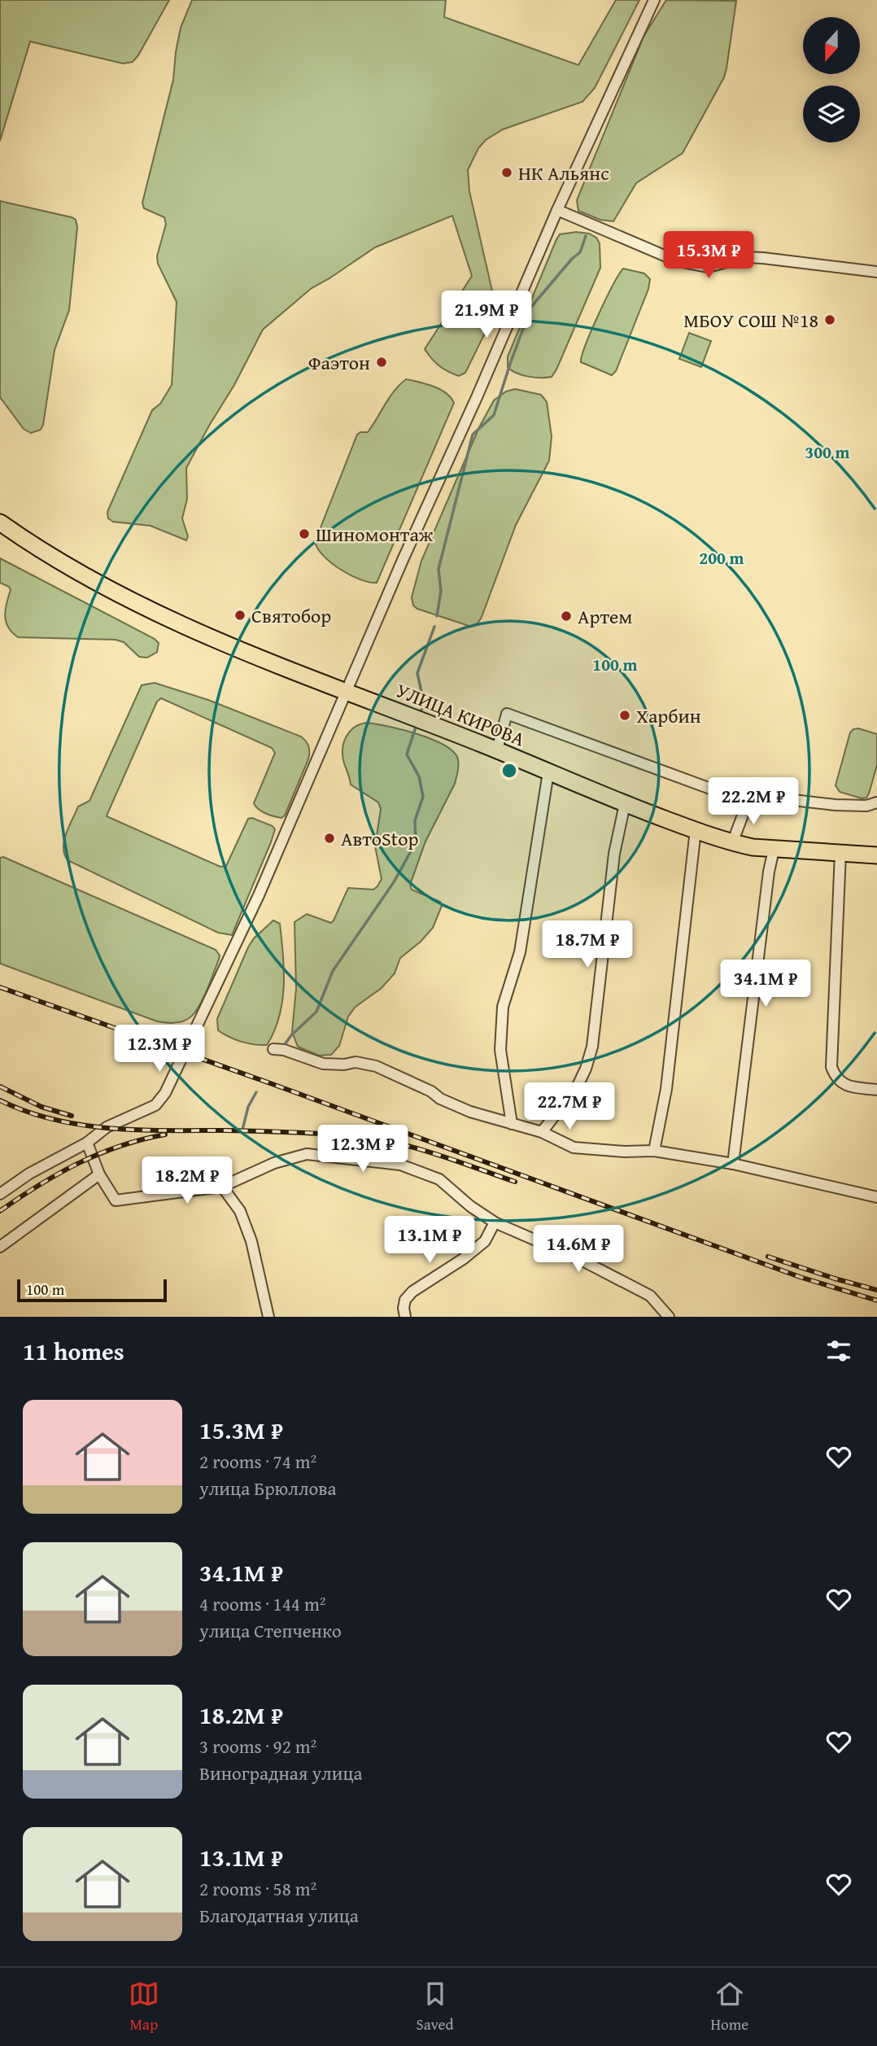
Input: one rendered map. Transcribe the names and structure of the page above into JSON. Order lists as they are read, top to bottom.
{
  "streets": {
    "main road": ["УЛИЦА КИРОВА"]
  },
  "places": [
    "НК Альянс",
    "МБОУ СОШ №18",
    "Фаэтон",
    "Шиномонтаж",
    "Святобор",
    "Артем",
    "Харбин",
    "АвтоStop"
  ],
  "scale_bar": "100 m",
  "north": "bottom",
  "page": {
    "price": [
      "15.3M ₽",
      "21.9M ₽",
      "22.2M ₽",
      "18.7M ₽",
      "34.1M ₽",
      "12.3M ₽",
      "22.7M ₽",
      "12.3M ₽",
      "18.2M ₽",
      "13.1M ₽",
      "14.6M ₽"
    ],
    "scale": "100 m",
    "heading": "11 homes",
    "list": [
      {
        "name": "15.3M ₽",
        "note": "2 rooms · 74 m² · улица Брюллова"
      },
      {
        "name": "34.1M ₽",
        "note": "4 rooms · 144 m² · улица Степченко"
      },
      {
        "name": "18.2M ₽",
        "note": "3 rooms · 92 m² · Виноградная улица"
      },
      {
        "name": "13.1M ₽",
        "note": "2 rooms · 58 m² · Благодатная улица"
      }
    ],
    "tabs": ["Map", "Saved", "Home"]
  },
  "rings": ["300 m", "200 m", "100 m"]
}
